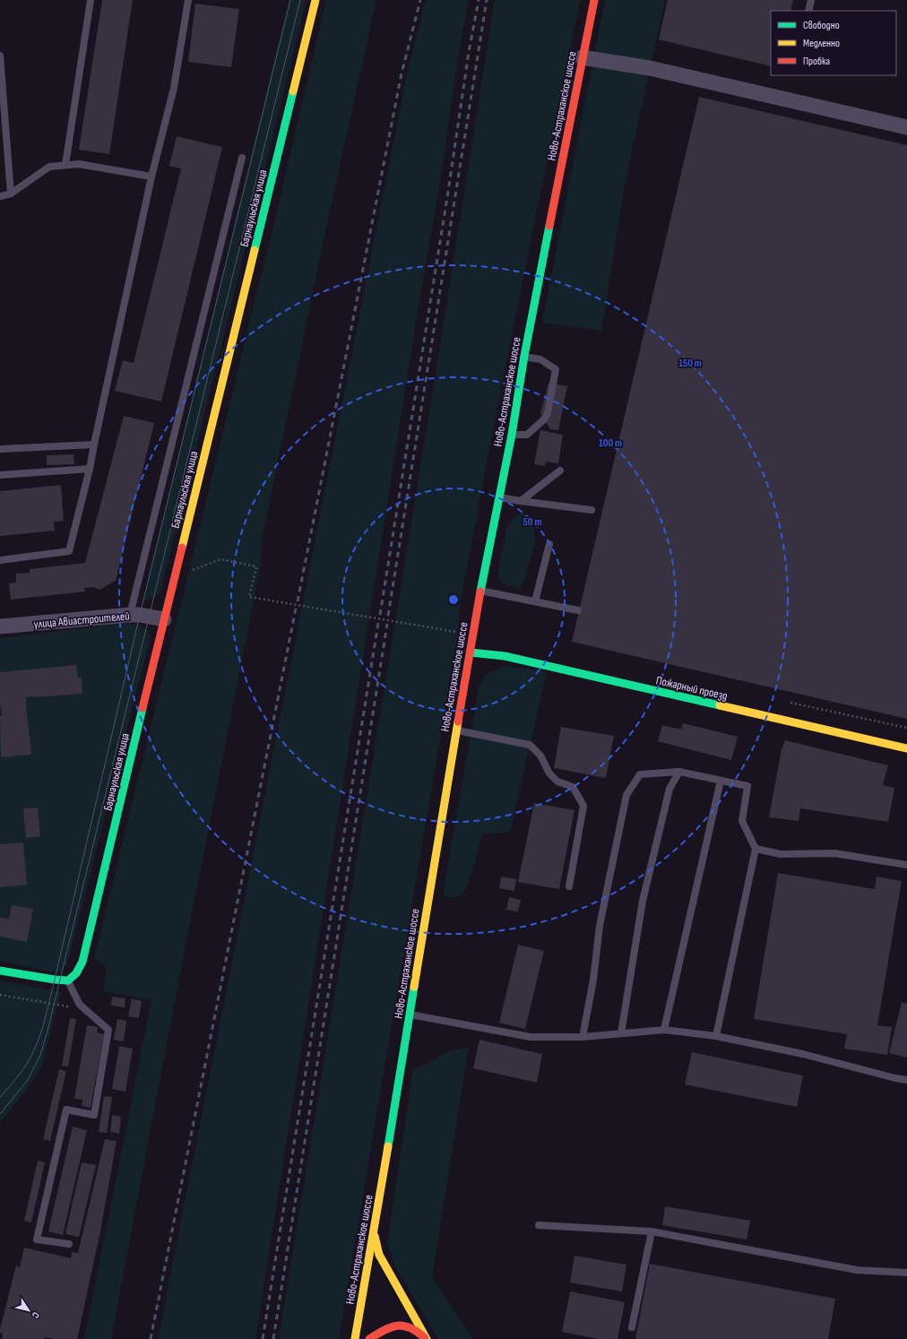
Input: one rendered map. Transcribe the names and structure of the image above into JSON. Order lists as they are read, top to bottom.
{
  "streets": {
    "main road": ["Ново-Астраханское шоссе", "Барнаульская улица", "Пожарный проезд"],
    "street": ["улица Авиастроителей"]
  },
  "crossings": [
    ["Ново-Астраханское шоссе", "Пожарный проезд"],
    ["Барнаульская улица", "улица Авиастроителей"]
  ],
  "legend": ["Свободно", "Медленно", "Пробка"],
  "north": "bottom right",
  "rings": ["150 m", "100 m", "50 m"]
}
